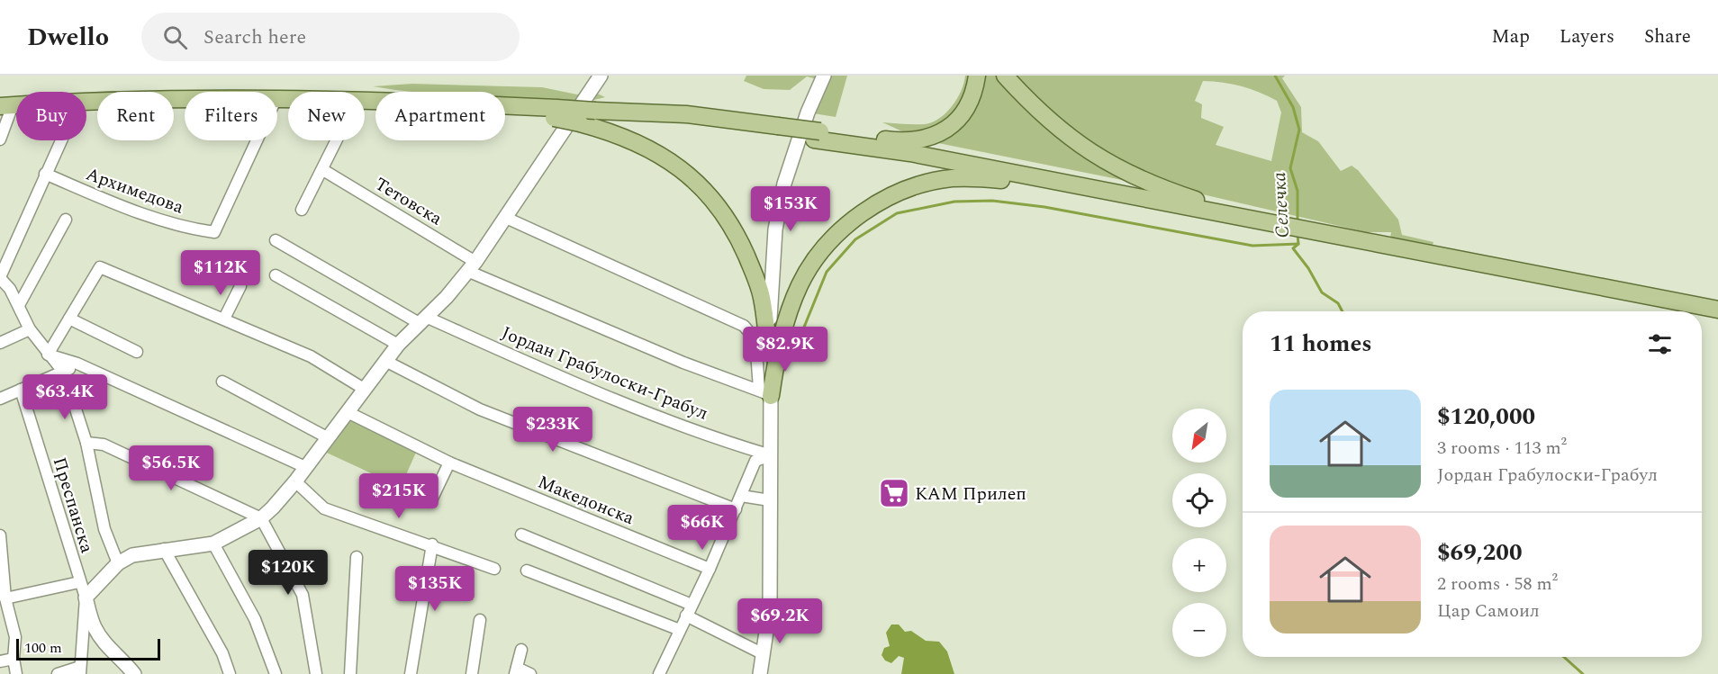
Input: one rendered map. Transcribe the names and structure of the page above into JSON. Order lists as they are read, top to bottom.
{
  "streets": {
    "street": [
      "Архимедова",
      "Тетовска",
      "Јордан Грабулоски-Грабул",
      "Македонска",
      "Преспанска"
    ]
  },
  "water": ["Селечка"],
  "places": {
    "supermarket": ["КАМ Прилеп"]
  },
  "scale_bar": "100 m",
  "north": "bottom left",
  "page": {
    "header": "Dwello",
    "search": "Search here",
    "nav": ["Map", "Layers", "Share"],
    "chip": [
      "Buy",
      "Rent",
      "Filters",
      "New",
      "Apartment"
    ],
    "price": [
      "$153K",
      "$112K",
      "$82.9K",
      "$63.4K",
      "$233K",
      "$56.5K",
      "$215K",
      "$66K",
      "$120K",
      "$135K",
      "$69.2K"
    ],
    "heading": "11 homes",
    "list": [
      {
        "name": "$120,000",
        "note": "3 rooms · 113 m² · Јордан Грабулоски-Грабул"
      },
      {
        "name": "$69,200",
        "note": "2 rooms · 58 m² · Цар Самоил"
      }
    ],
    "map_buttons": ["+", "−"],
    "scale": "100 m"
  }
}
